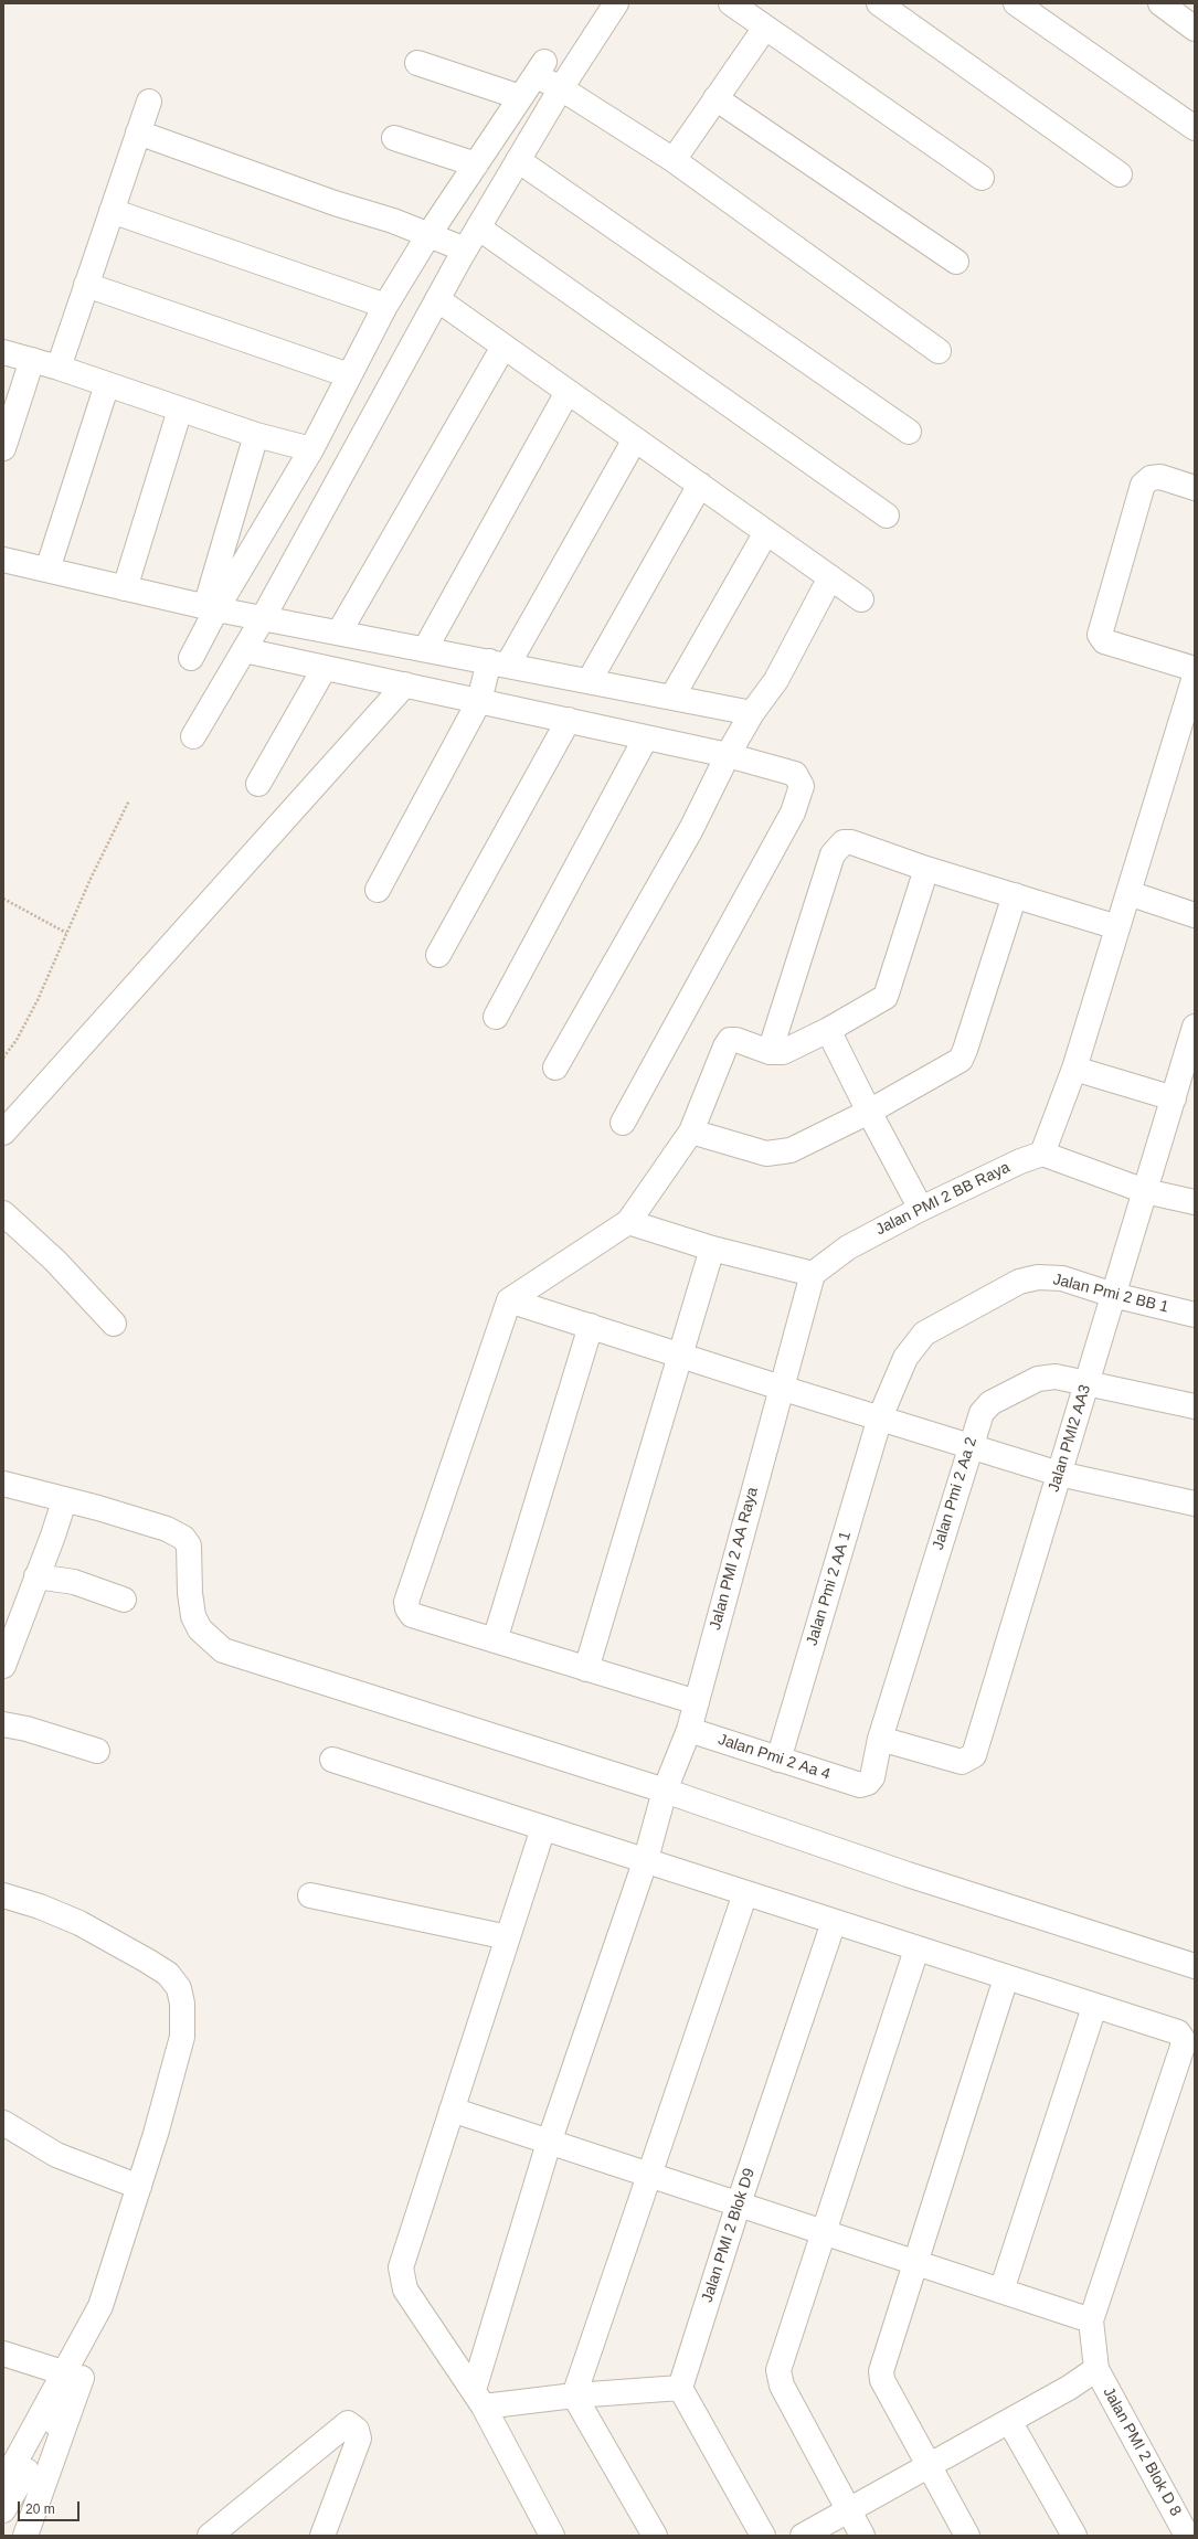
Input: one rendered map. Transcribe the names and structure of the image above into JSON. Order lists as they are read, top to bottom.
{
  "streets": {
    "street": [
      "Jalan PMI 2 BB Raya",
      "Jalan Pmi 2 BB 1",
      "Jalan PMI2 AA3",
      "Jalan Pmi 2 Aa 2",
      "Jalan PMI 2 AA Raya",
      "Jalan Pmi 2 AA 1",
      "Jalan Pmi 2 Aa 4",
      "Jalan PMI 2 Blok D9",
      "Jalan PMI 2 Blok D 8"
    ]
  },
  "crossings": [
    ["Jalan Pmi 2 BB 1", "Jalan PMI2 AA3"],
    ["Jalan Pmi 2 BB 1", "Jalan Pmi 2 AA 1"],
    ["Jalan PMI2 AA3", "Jalan Pmi 2 Aa 2"],
    ["Jalan Pmi 2 Aa 2", "Jalan Pmi 2 Aa 4"],
    ["Jalan PMI 2 AA Raya", "Jalan Pmi 2 Aa 4"],
    ["Jalan Pmi 2 AA 1", "Jalan Pmi 2 Aa 4"]
  ],
  "scale_bar": "20 m"
}
